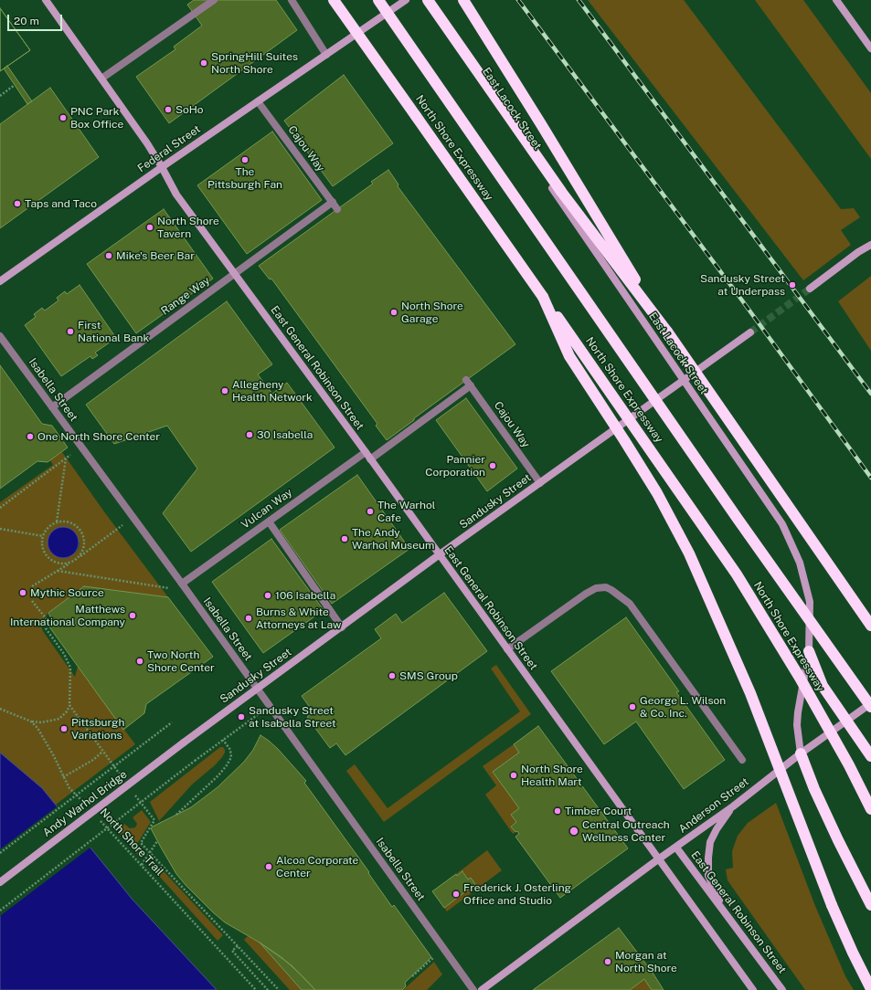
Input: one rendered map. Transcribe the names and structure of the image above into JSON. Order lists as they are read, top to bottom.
{
  "streets": {
    "highway": ["North Shore Expressway"],
    "main road": [
      "East Lacock Street",
      "Federal Street",
      "East General Robinson Street",
      "Sandusky Street",
      "Andy Warhol Bridge",
      "Anderson Street"
    ],
    "street": [
      "Cajou Way",
      "Range Way",
      "Isabella Street",
      "Vulcan Way"
    ],
    "path": ["North Shore Trail"]
  },
  "crossings": [
    ["East Lacock Street", "Sandusky Street"],
    ["East Lacock Street", "Anderson Street"],
    ["Federal Street", "Cajou Way"],
    ["Federal Street", "East General Robinson Street"],
    ["Cajou Way", "Range Way"],
    ["Cajou Way", "East General Robinson Street"],
    ["Cajou Way", "Sandusky Street"],
    ["Range Way", "East General Robinson Street"],
    ["Range Way", "Isabella Street"],
    ["East General Robinson Street", "Sandusky Street"],
    ["East General Robinson Street", "Vulcan Way"],
    ["East General Robinson Street", "Anderson Street"],
    ["Isabella Street", "Sandusky Street"],
    ["Isabella Street", "Vulcan Way"],
    ["Sandusky Street", "Andy Warhol Bridge"]
  ],
  "places": [
    "SpringHill Suites North Shore",
    "SoHo",
    "PNC Park Box Office",
    "The Pittsburgh Fan",
    "Taps and Taco",
    "North Shore Tavern",
    "Mike's Beer Bar",
    "Sandusky Street at Underpass",
    "North Shore Garage",
    "First National Bank",
    "Allegheny Health Network",
    "30 Isabella",
    "One North Shore Center",
    "Pannier Corporation",
    "The Warhol Cafe",
    "The Andy Warhol Museum",
    "Mythic Source",
    "106 Isabella",
    "Matthews International Company",
    "Burns & White Attorneys at Law",
    "Two North Shore Center",
    "SMS Group",
    "George L. Wilson & Co. Inc.",
    "Sandusky Street at Isabella Street",
    "Pittsburgh Variations",
    "North Shore Health Mart",
    "Timber Court",
    "Central Outreach Wellness Center",
    "Alcoa Corporate Center",
    "Frederick J. Osterling Office and Studio",
    "Morgan at North Shore"
  ],
  "scale_bar": "20 m"
}
